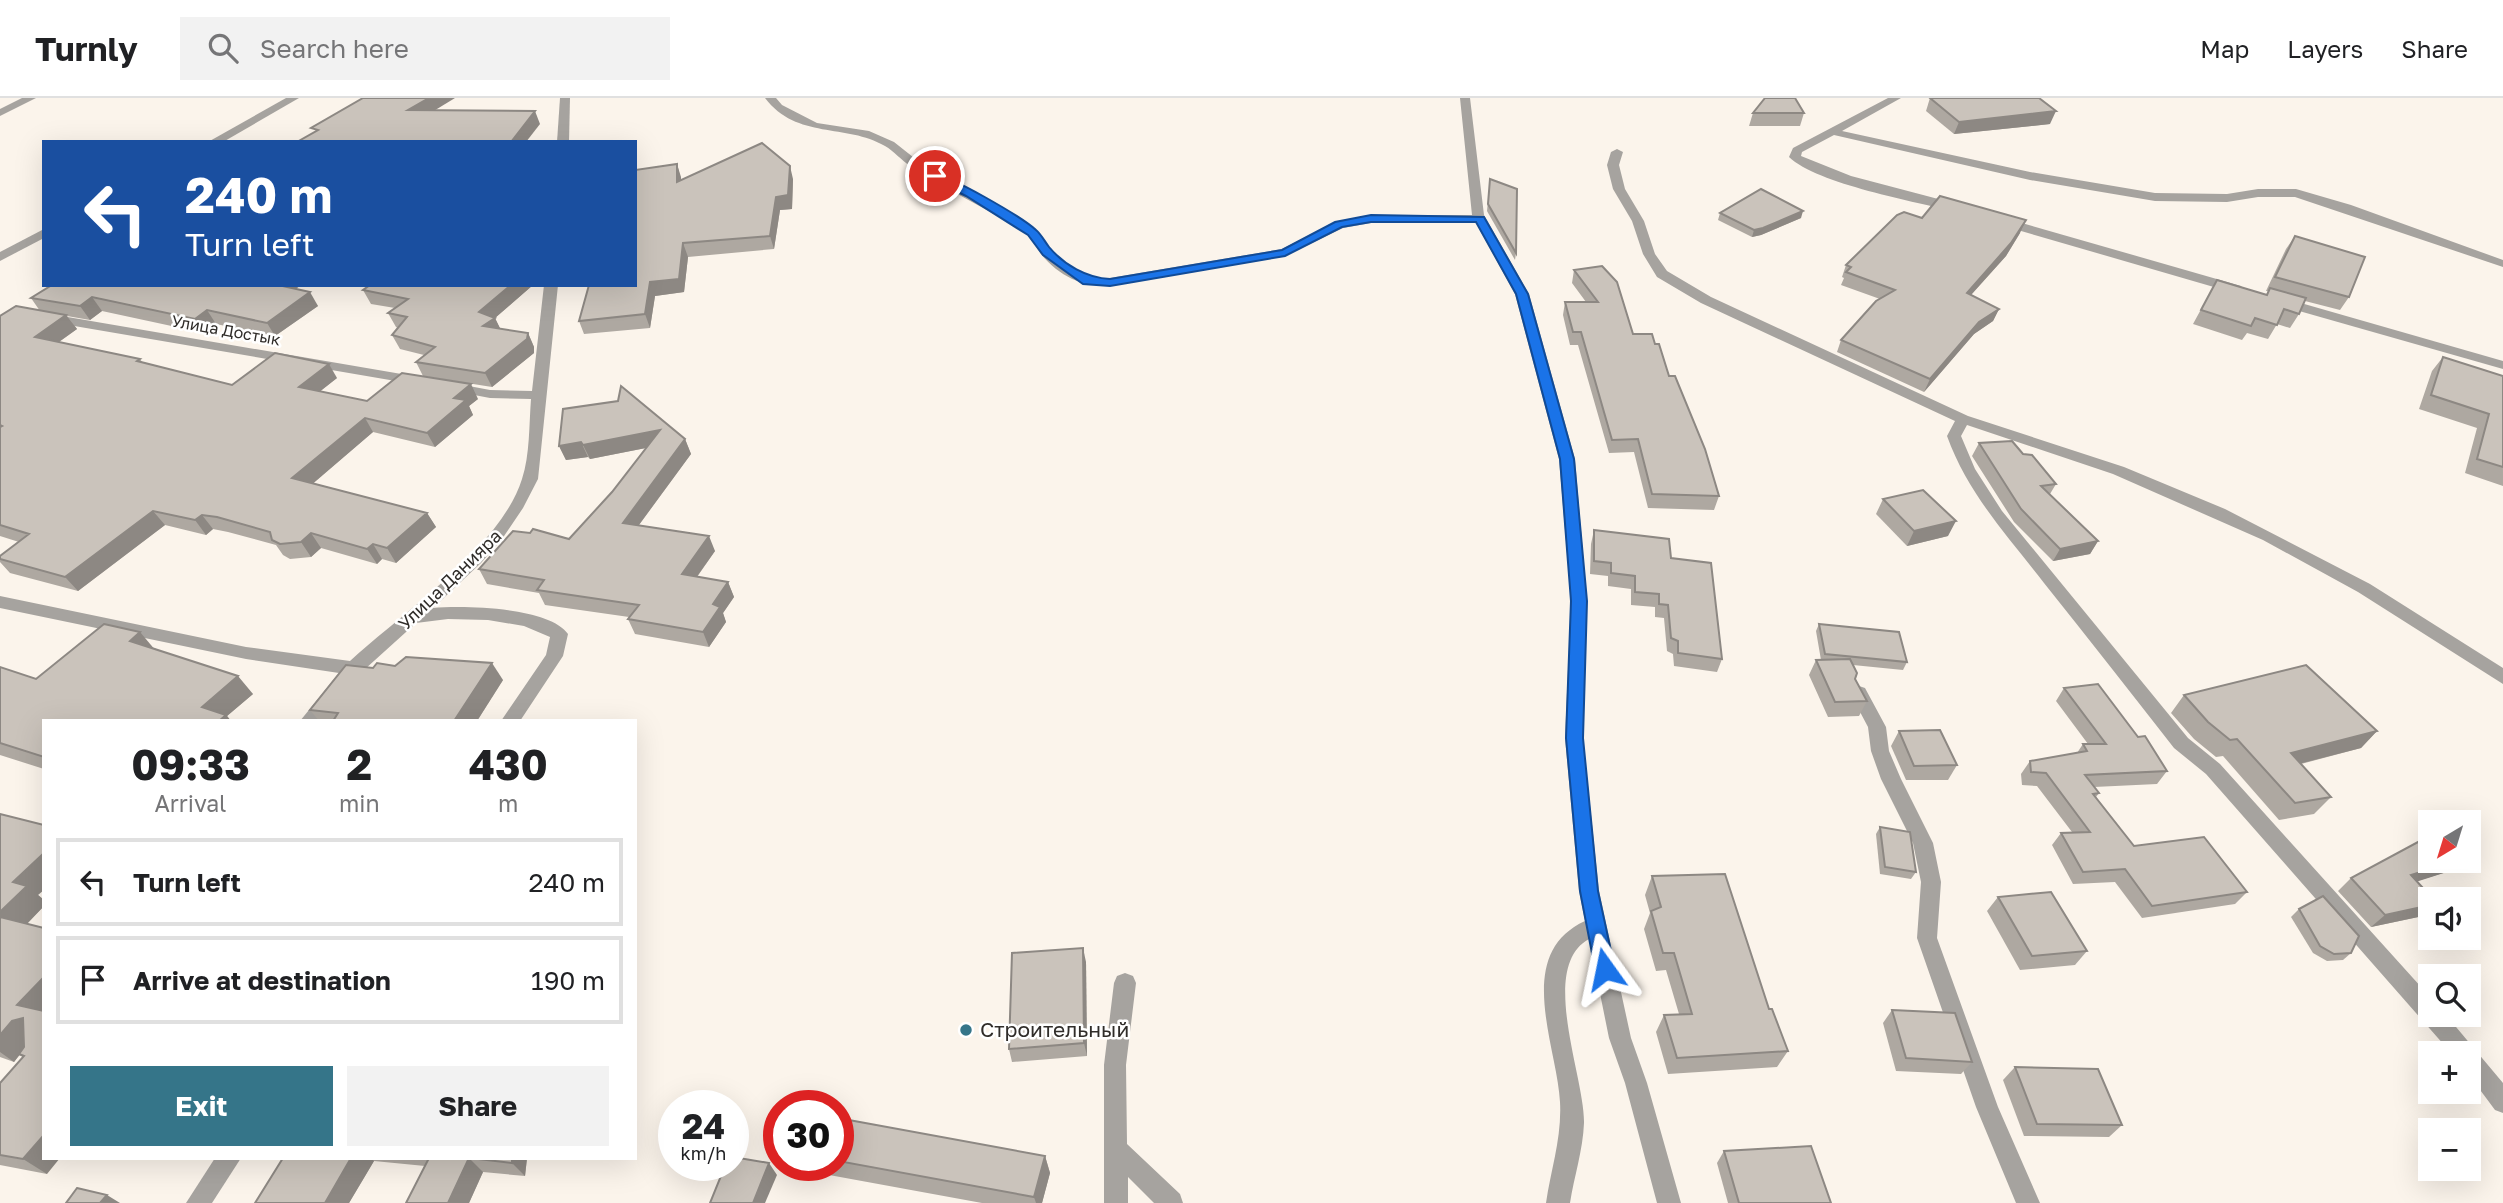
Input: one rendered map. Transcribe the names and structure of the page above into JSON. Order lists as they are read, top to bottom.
{
  "streets": {
    "street": ["Улица Достык", "Улица Данияра"]
  },
  "crossings": [
    ["Улица Достык", "Улица Данияра"]
  ],
  "places": ["Строительный"],
  "north": "bottom left",
  "page": {
    "header": "Turnly",
    "search": "Search here",
    "nav": ["Map", "Layers", "Share"],
    "turn": ["240 m", "Turn left"],
    "eta": [
      "09:33",
      "Arrival",
      "2",
      "min",
      "430",
      "m"
    ],
    "map_buttons": ["+", "−"],
    "list": [
      {
        "name": "Turn left",
        "value": "240 m"
      },
      {
        "name": "Arrive at destination",
        "value": "190 m"
      }
    ],
    "buttons": ["Exit", "Share"],
    "speed": "24 km/h",
    "limit": "30"
  }
}
